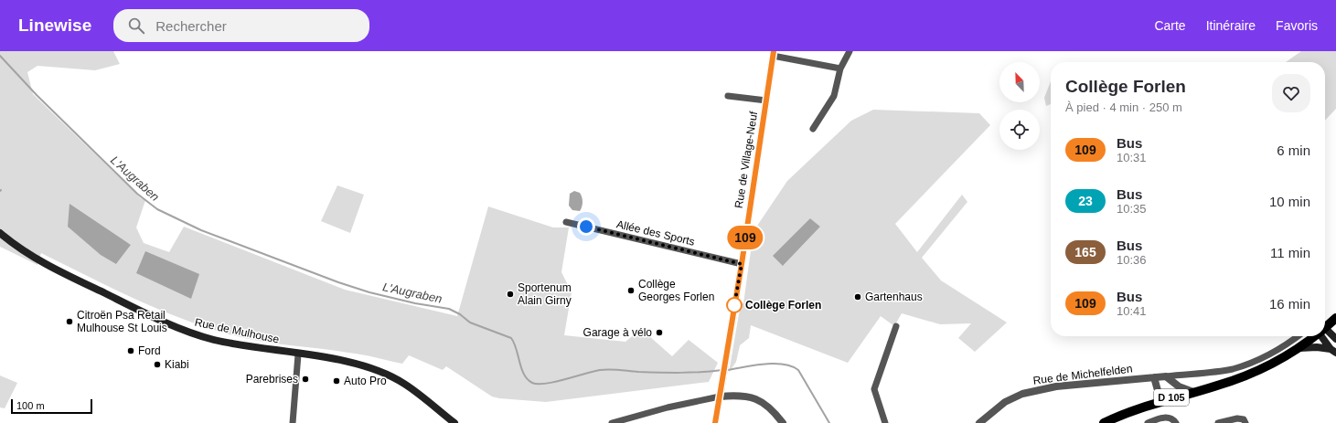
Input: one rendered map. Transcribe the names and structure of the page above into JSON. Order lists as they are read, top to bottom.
{
  "streets": {
    "main road": ["Rue de Mulhouse", "D 105"],
    "street": ["Rue de Village-Neuf", "Allée des Sports", "Rue de Michelfelden"]
  },
  "crossings": [
    ["Rue de Village-Neuf", "Allée des Sports"]
  ],
  "water": ["L'Augraben"],
  "places": [
    "Collège Georges Forlen",
    "Sportenum Alain Girny",
    "Gartenhaus",
    "Collège Forlen",
    "Citroën Psa Retail Mulhouse St Louis",
    "Garage à vélo",
    "Ford",
    "Kiabi",
    "Parebrises",
    "Auto Pro"
  ],
  "lines": ["bus line 109"],
  "scale_bar": "100 m",
  "north": "top left",
  "page": {
    "header": "Linewise",
    "search": "Rechercher",
    "nav": ["Carte", "Itinéraire", "Favoris"],
    "on_map": "109",
    "heading": ["Collège Forlen", "À pied · 4 min · 250 m"],
    "list": [
      {
        "mark": "109",
        "name": "Bus",
        "note": "10:31",
        "value": "6 min"
      },
      {
        "mark": "23",
        "name": "Bus",
        "note": "10:35",
        "value": "10 min"
      },
      {
        "mark": "165",
        "name": "Bus",
        "note": "10:36",
        "value": "11 min"
      },
      {
        "mark": "109",
        "name": "Bus",
        "note": "10:41",
        "value": "16 min"
      }
    ],
    "scale": "100 m"
  }
}
